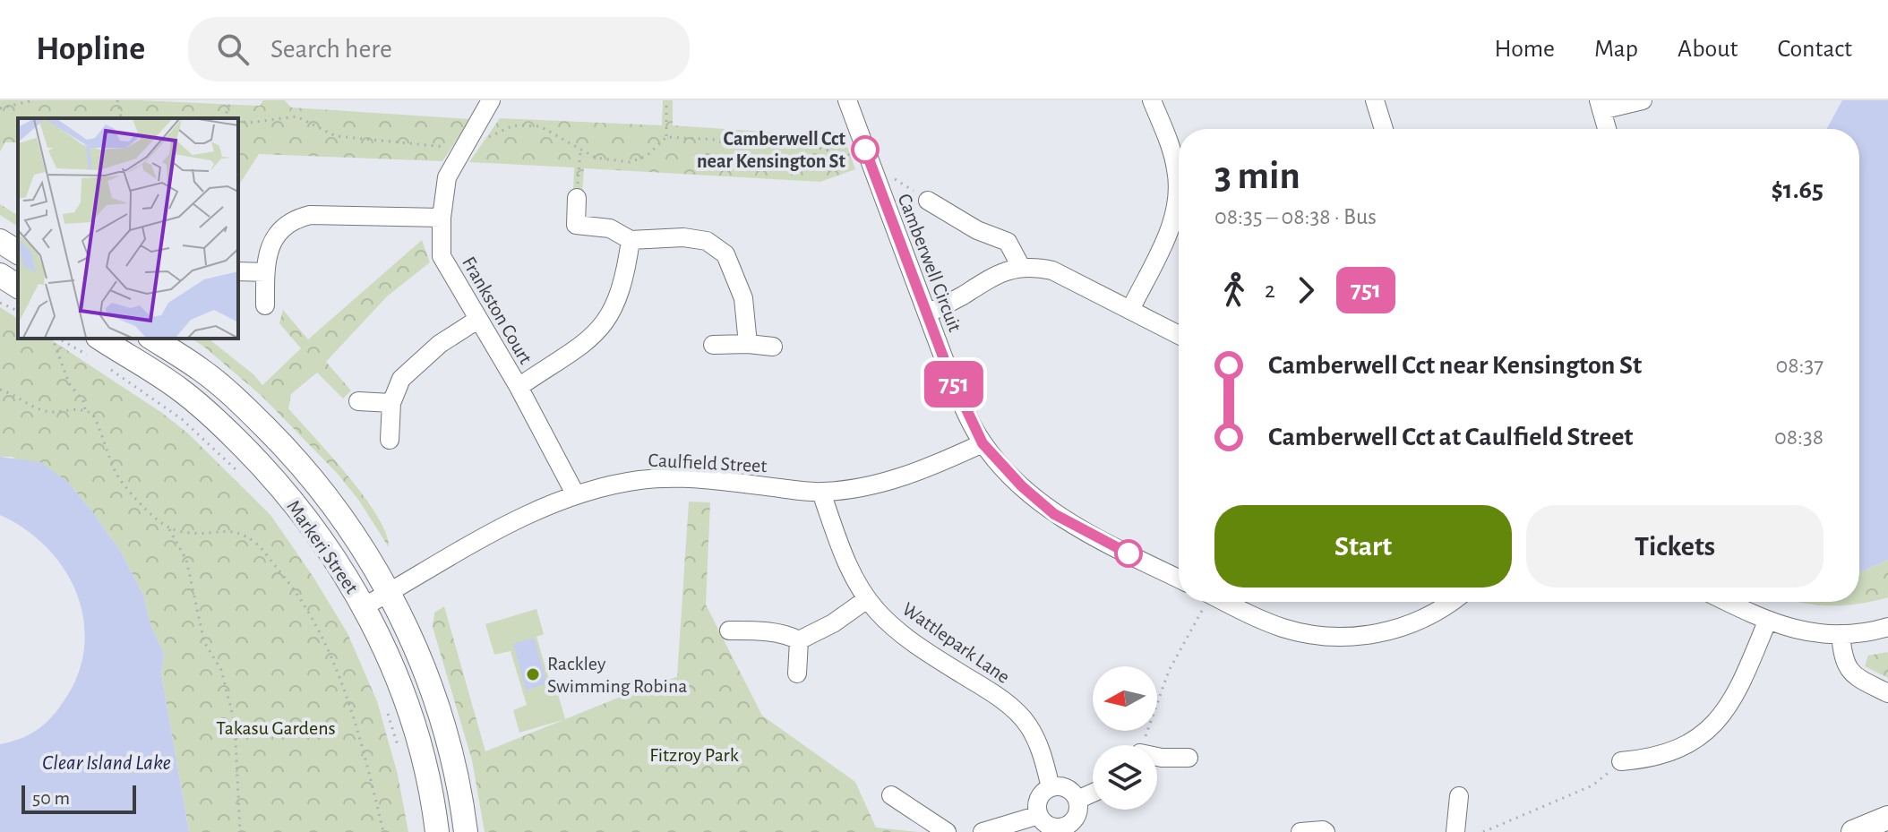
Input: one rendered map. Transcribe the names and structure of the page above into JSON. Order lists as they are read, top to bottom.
{
  "streets": {
    "main road": ["Markeri Street"],
    "street": [
      "Camberwell Circuit",
      "Frankston Court",
      "Caulfield Street",
      "Wattlepark Lane"
    ]
  },
  "crossings": [
    ["Camberwell Circuit", "Caulfield Street"],
    ["Frankston Court", "Caulfield Street"],
    ["Caulfield Street", "Markeri Street"],
    ["Caulfield Street", "Wattlepark Lane"]
  ],
  "water": ["Clear Island Lake"],
  "parks": ["Takasu Gardens", "Fitzroy Park"],
  "places": ["Camberwell Cct near Kensington St", "Rackley Swimming Robina"],
  "lines": ["bus line 751"],
  "scale_bar": "50 m",
  "north": "left",
  "page": {
    "header": "Hopline",
    "search": "Search here",
    "nav": [
      "Home",
      "Map",
      "About",
      "Contact"
    ],
    "on_map": "751",
    "heading": ["3 min", "08:35 – 08:38 · Bus", "$1.65"],
    "legs": ["2", "751"],
    "list": [
      {
        "name": "Camberwell Cct near Kensington St",
        "value": "08:37"
      },
      {
        "name": "Camberwell Cct at Caulfield Street",
        "value": "08:38"
      }
    ],
    "buttons": ["Start", "Tickets"],
    "scale": "50 m"
  }
}
